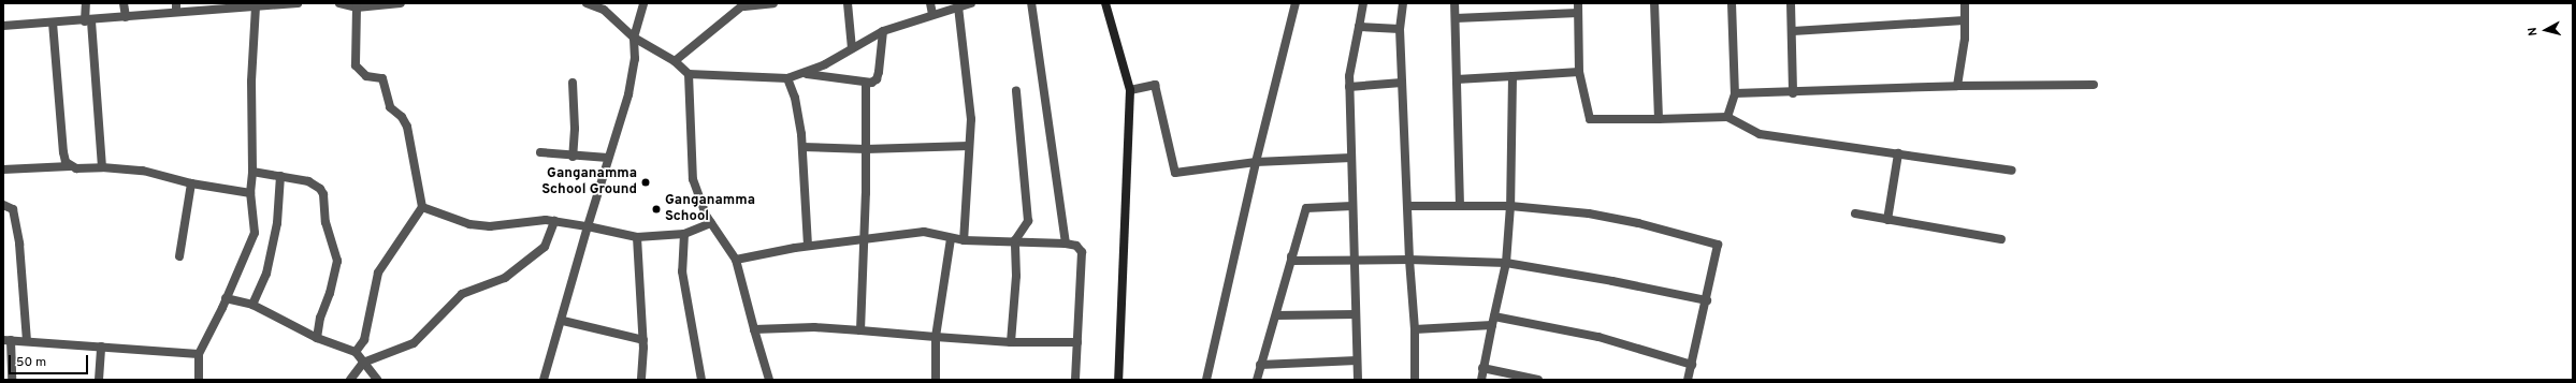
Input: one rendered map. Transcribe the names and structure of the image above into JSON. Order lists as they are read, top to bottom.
{
  "places": ["Ganganamma School Ground", "Ganganamma School"],
  "scale_bar": "50 m",
  "north": "left"
}
